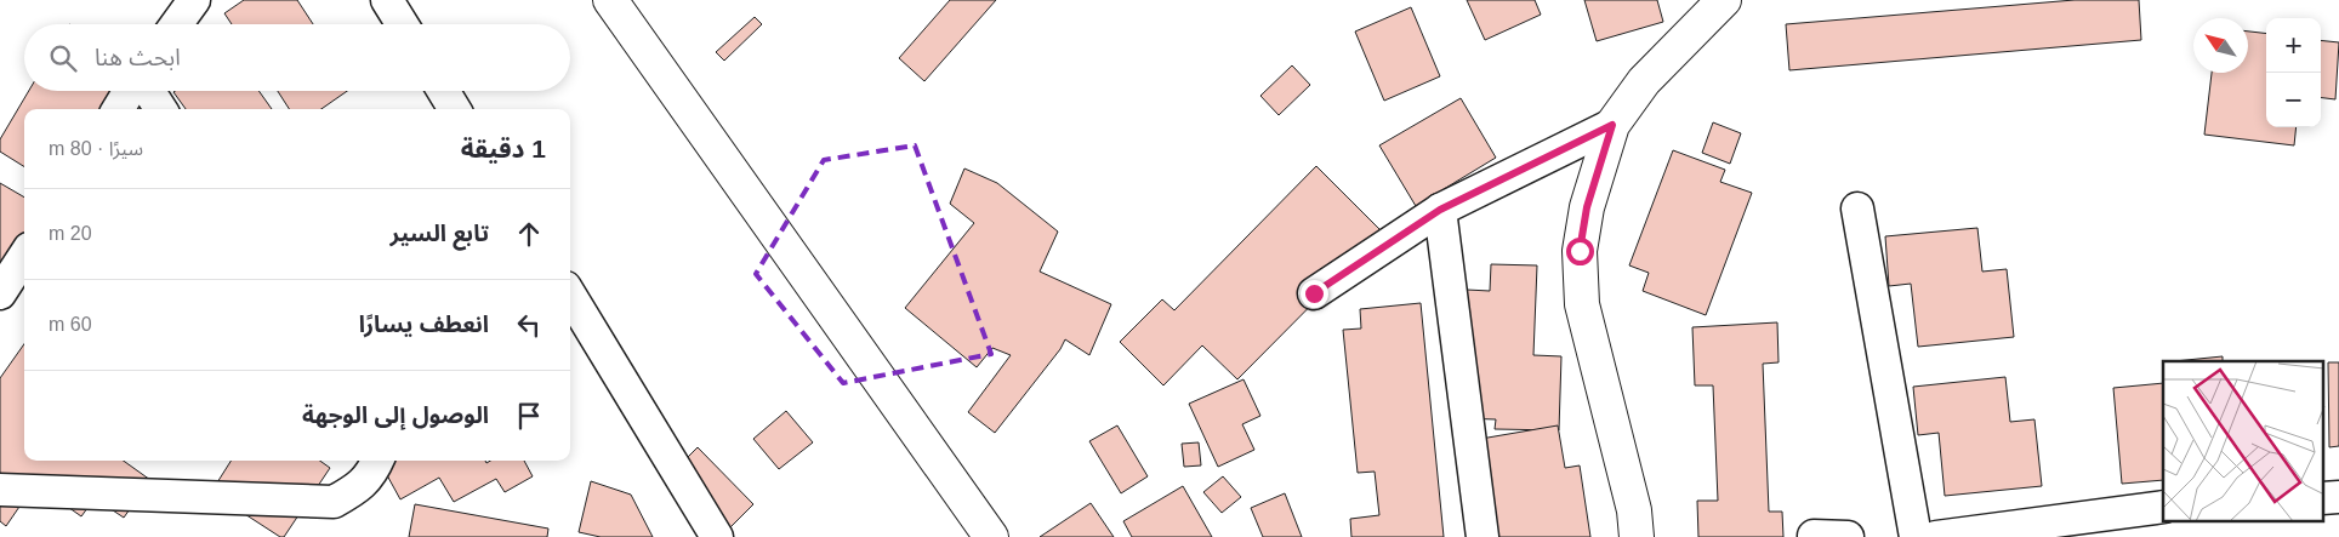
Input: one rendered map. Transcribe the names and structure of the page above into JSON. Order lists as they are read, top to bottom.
{
  "north": "top left",
  "page": {
    "map_buttons": ["+", "−"],
    "search": "ابحث هنا",
    "heading": ["1 دقيقة", "سيرًا · 80 m"],
    "list": [
      ["تابع السير", "20 m"],
      ["انعطف يسارًا", "60 m"],
      "الوصول إلى الوجهة"
    ]
  }
}
